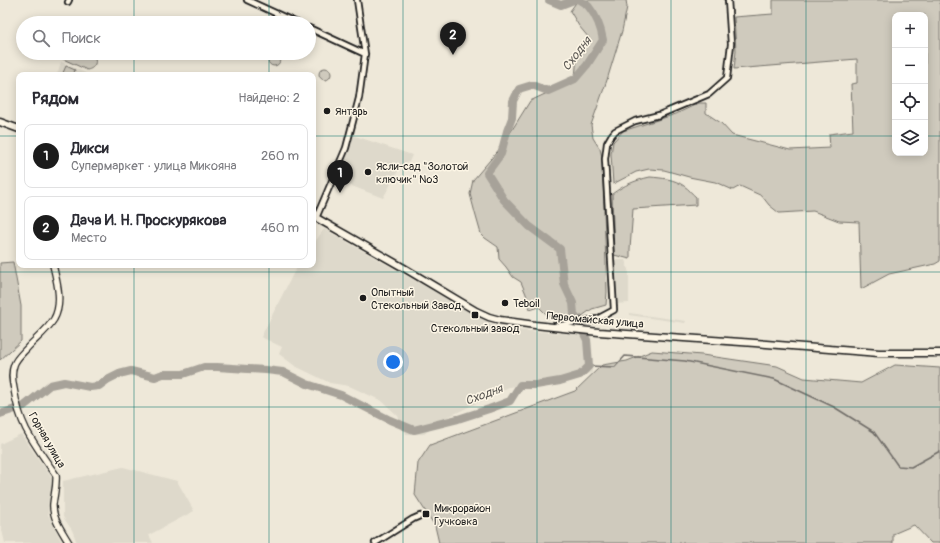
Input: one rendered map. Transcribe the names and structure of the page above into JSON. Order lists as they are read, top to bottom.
{
  "streets": {
    "main road": ["Первомайская улица"],
    "street": ["Горная улица"]
  },
  "water": ["Сходня"],
  "places": {
    "other": [
      "Янтарь",
      "Ясли-сад \"Золотой ключик\" №3",
      "Опытный Стекольный Завод",
      "Teboil"
    ],
    "transit": ["Стекольный завод", "Микрорайон Гучковка"]
  },
  "page": {
    "map_buttons": ["+", "−"],
    "search": "Поиск",
    "pins": ["2", "1"],
    "heading": ["Рядом", "Найдено: 2"],
    "list": [
      {
        "mark": "1",
        "name": "Дикси",
        "note": "Супермаркет · улица Микояна",
        "value": "260 m"
      },
      {
        "mark": "2",
        "name": "Дача И. Н. Проскурякова",
        "note": "Место",
        "value": "460 m"
      }
    ]
  }
}
